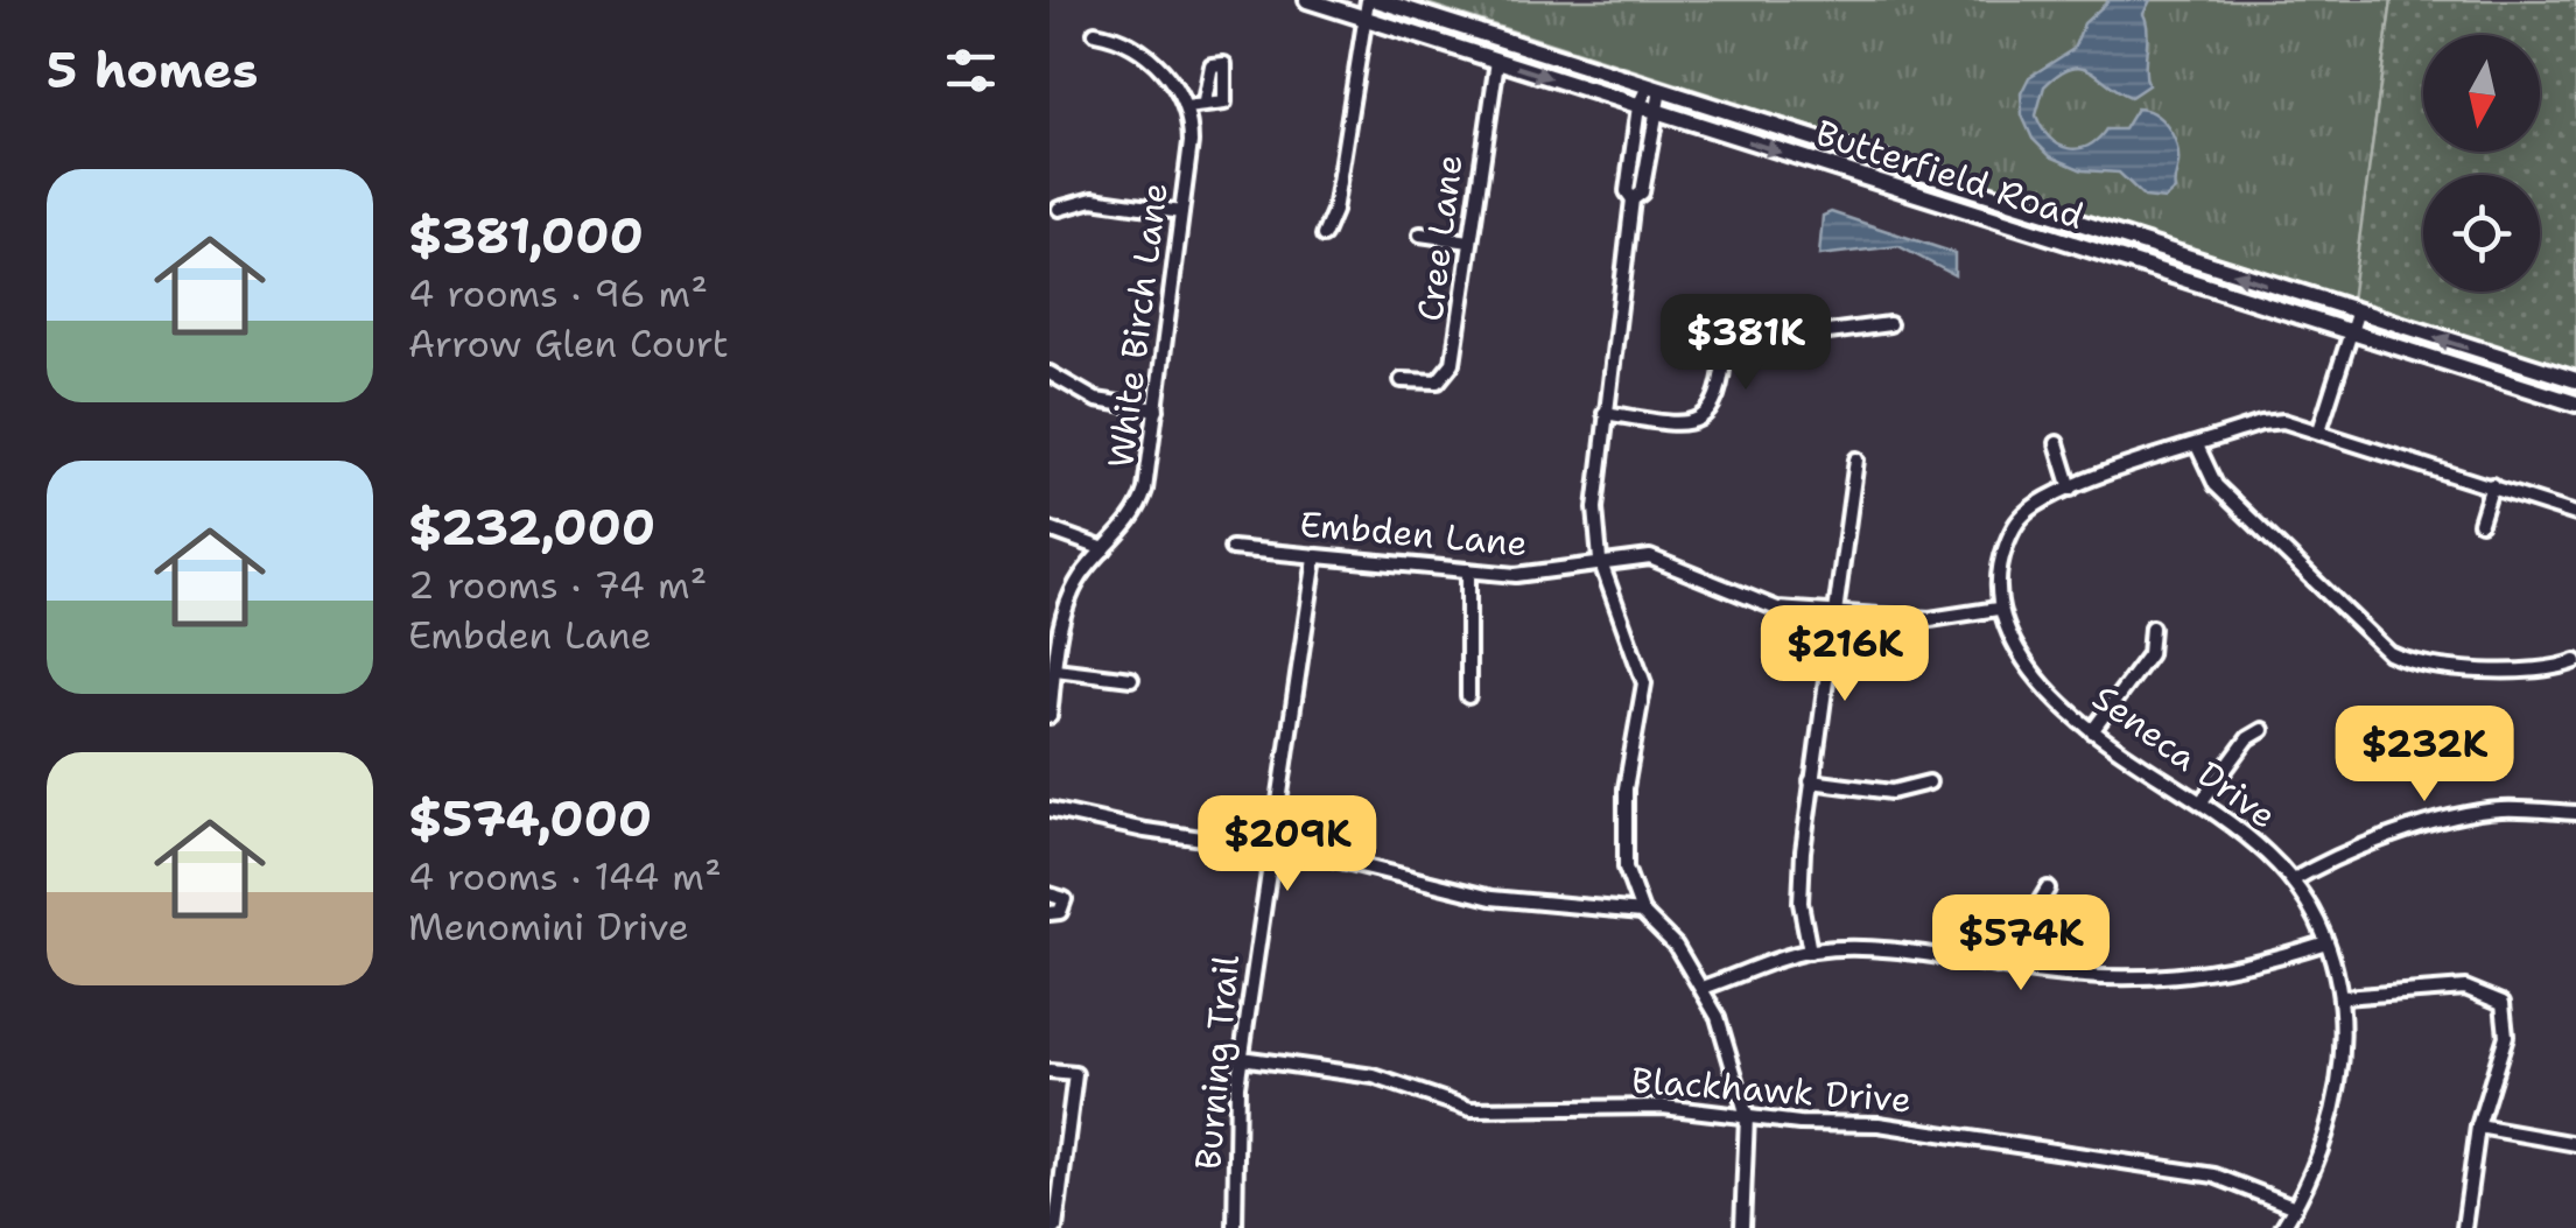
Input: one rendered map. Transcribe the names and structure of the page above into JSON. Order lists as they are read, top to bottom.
{
  "streets": {
    "main road": ["Butterfield Road"],
    "street": [
      "Cree Lane",
      "White Birch Lane",
      "Embden Lane",
      "Seneca Drive",
      "Burning Trail",
      "Blackhawk Drive"
    ]
  },
  "crossings": [
    ["Butterfield Road", "Cree Lane"],
    ["Embden Lane", "Seneca Drive"],
    ["Embden Lane", "Burning Trail"],
    ["Seneca Drive", "Blackhawk Drive"],
    ["Burning Trail", "Blackhawk Drive"]
  ],
  "north": "bottom",
  "page": {
    "heading": "5 homes",
    "list": [
      {
        "name": "$381,000",
        "note": "4 rooms · 96 m² · Arrow Glen Court"
      },
      {
        "name": "$232,000",
        "note": "2 rooms · 74 m² · Embden Lane"
      },
      {
        "name": "$574,000",
        "note": "4 rooms · 144 m² · Menomini Drive"
      }
    ],
    "price": [
      "$381K",
      "$216K",
      "$232K",
      "$209K",
      "$574K"
    ]
  }
}
